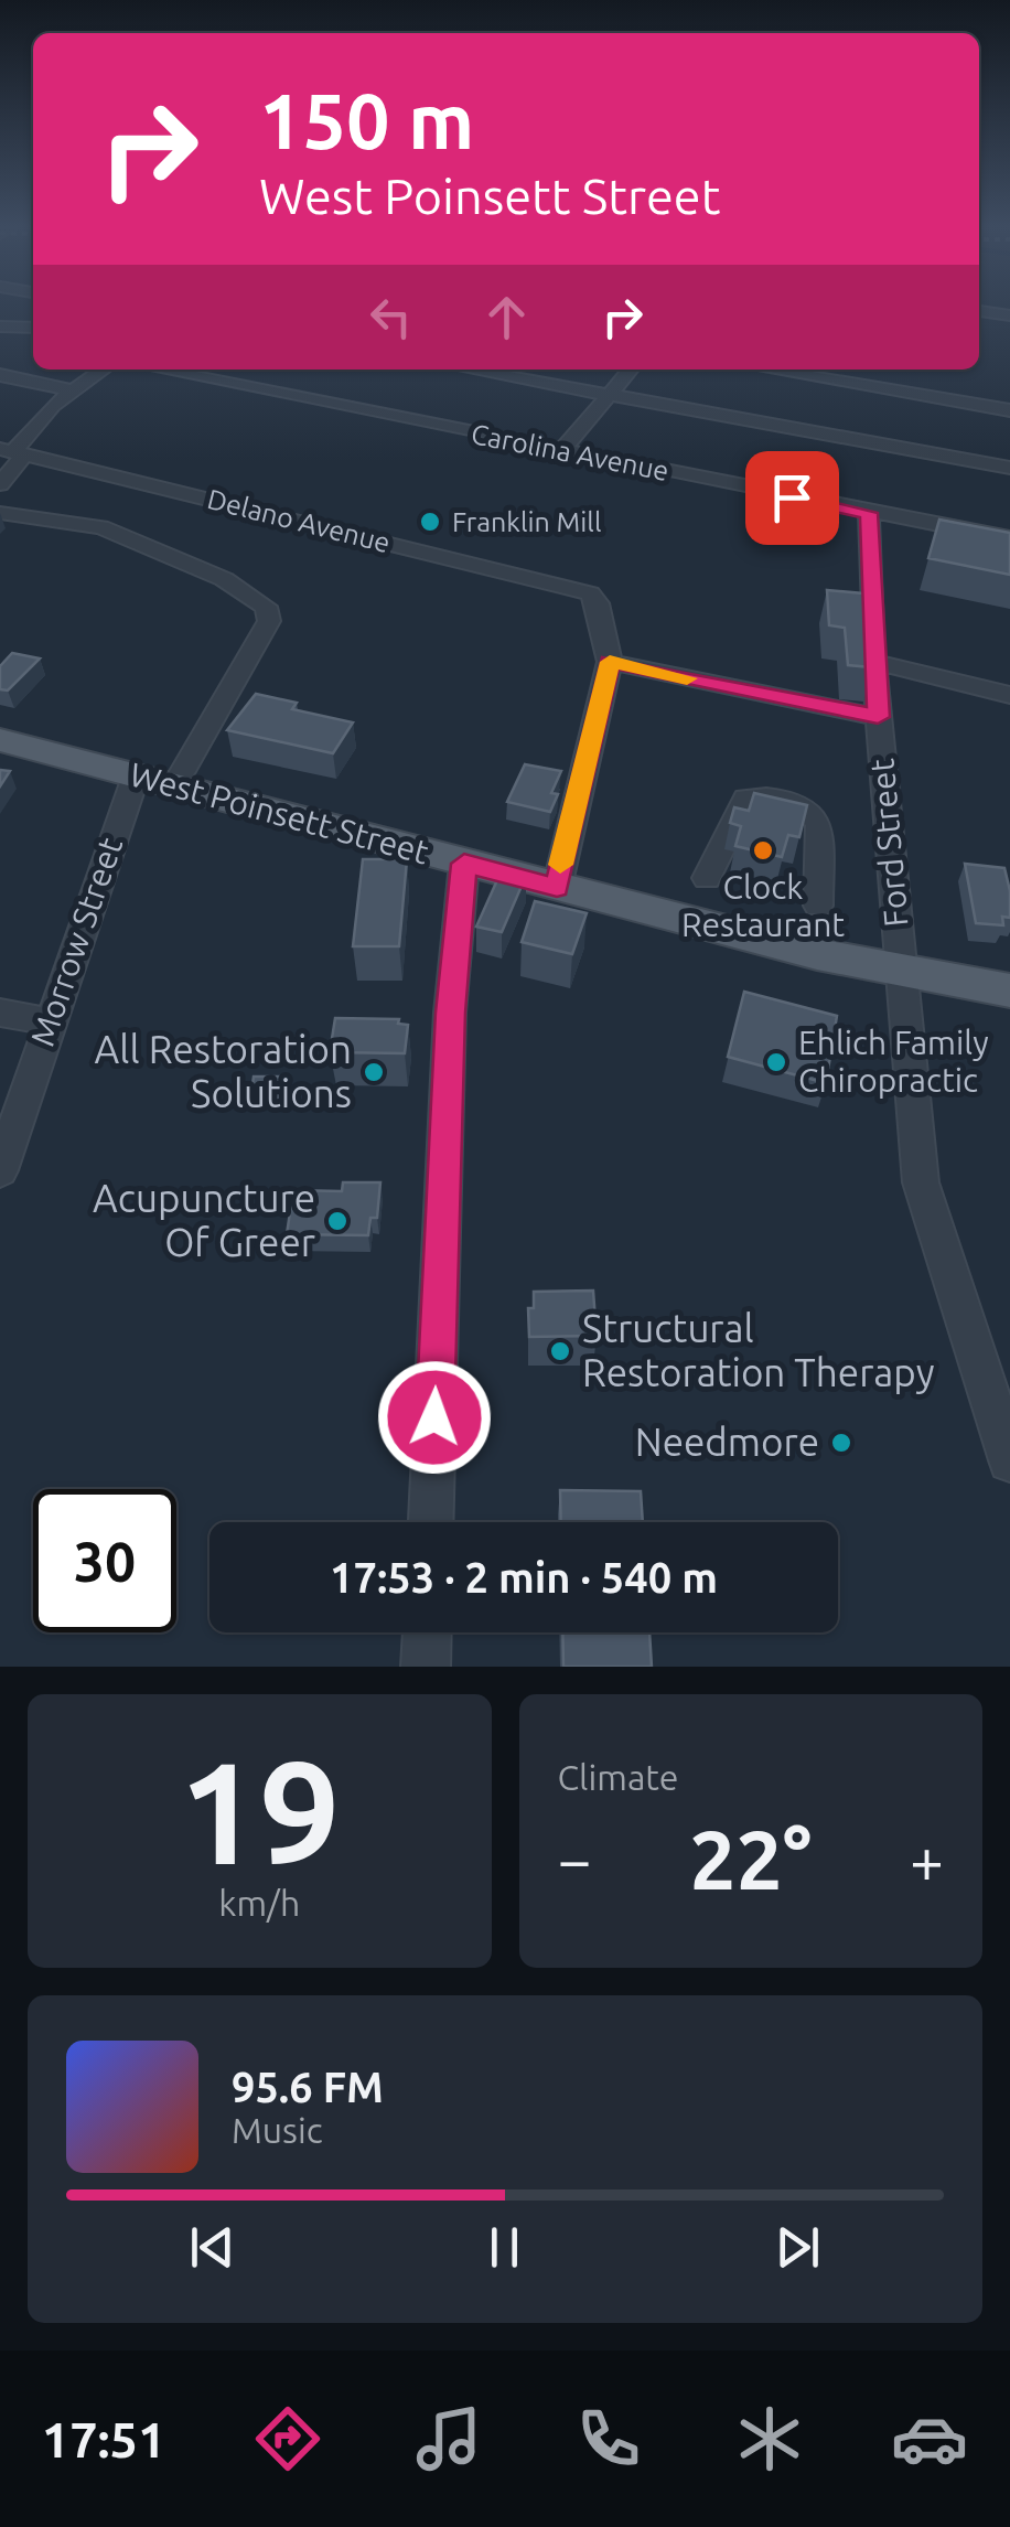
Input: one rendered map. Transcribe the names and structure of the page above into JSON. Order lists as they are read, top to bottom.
{
  "streets": {
    "main road": ["West Poinsett Street"],
    "street": [
      "Carolina Avenue",
      "Delano Avenue",
      "Ford Street",
      "Morrow Street"
    ]
  },
  "crossings": [
    ["Carolina Avenue", "Ford Street"],
    ["West Poinsett Street", "Ford Street"],
    ["West Poinsett Street", "Morrow Street"]
  ],
  "places": [
    "Franklin Mill",
    "Clock Restaurant",
    "Ehlich Family Chiropractic",
    "All Restoration Solutions",
    "Acupuncture Of Greer",
    "Structural Restoration Therapy",
    "Needmore"
  ],
  "page": {
    "turn": ["150 m", "West Poinsett Street"],
    "limit": "30",
    "trip": "17:53 · 2 min · 540 m",
    "tile": [
      ["19", "km/h"],
      "Climate"
    ],
    "heat": ["−", "22°", "+"],
    "song": ["95.6 FM", "Music"],
    "tabs": "17:51"
  }
}
